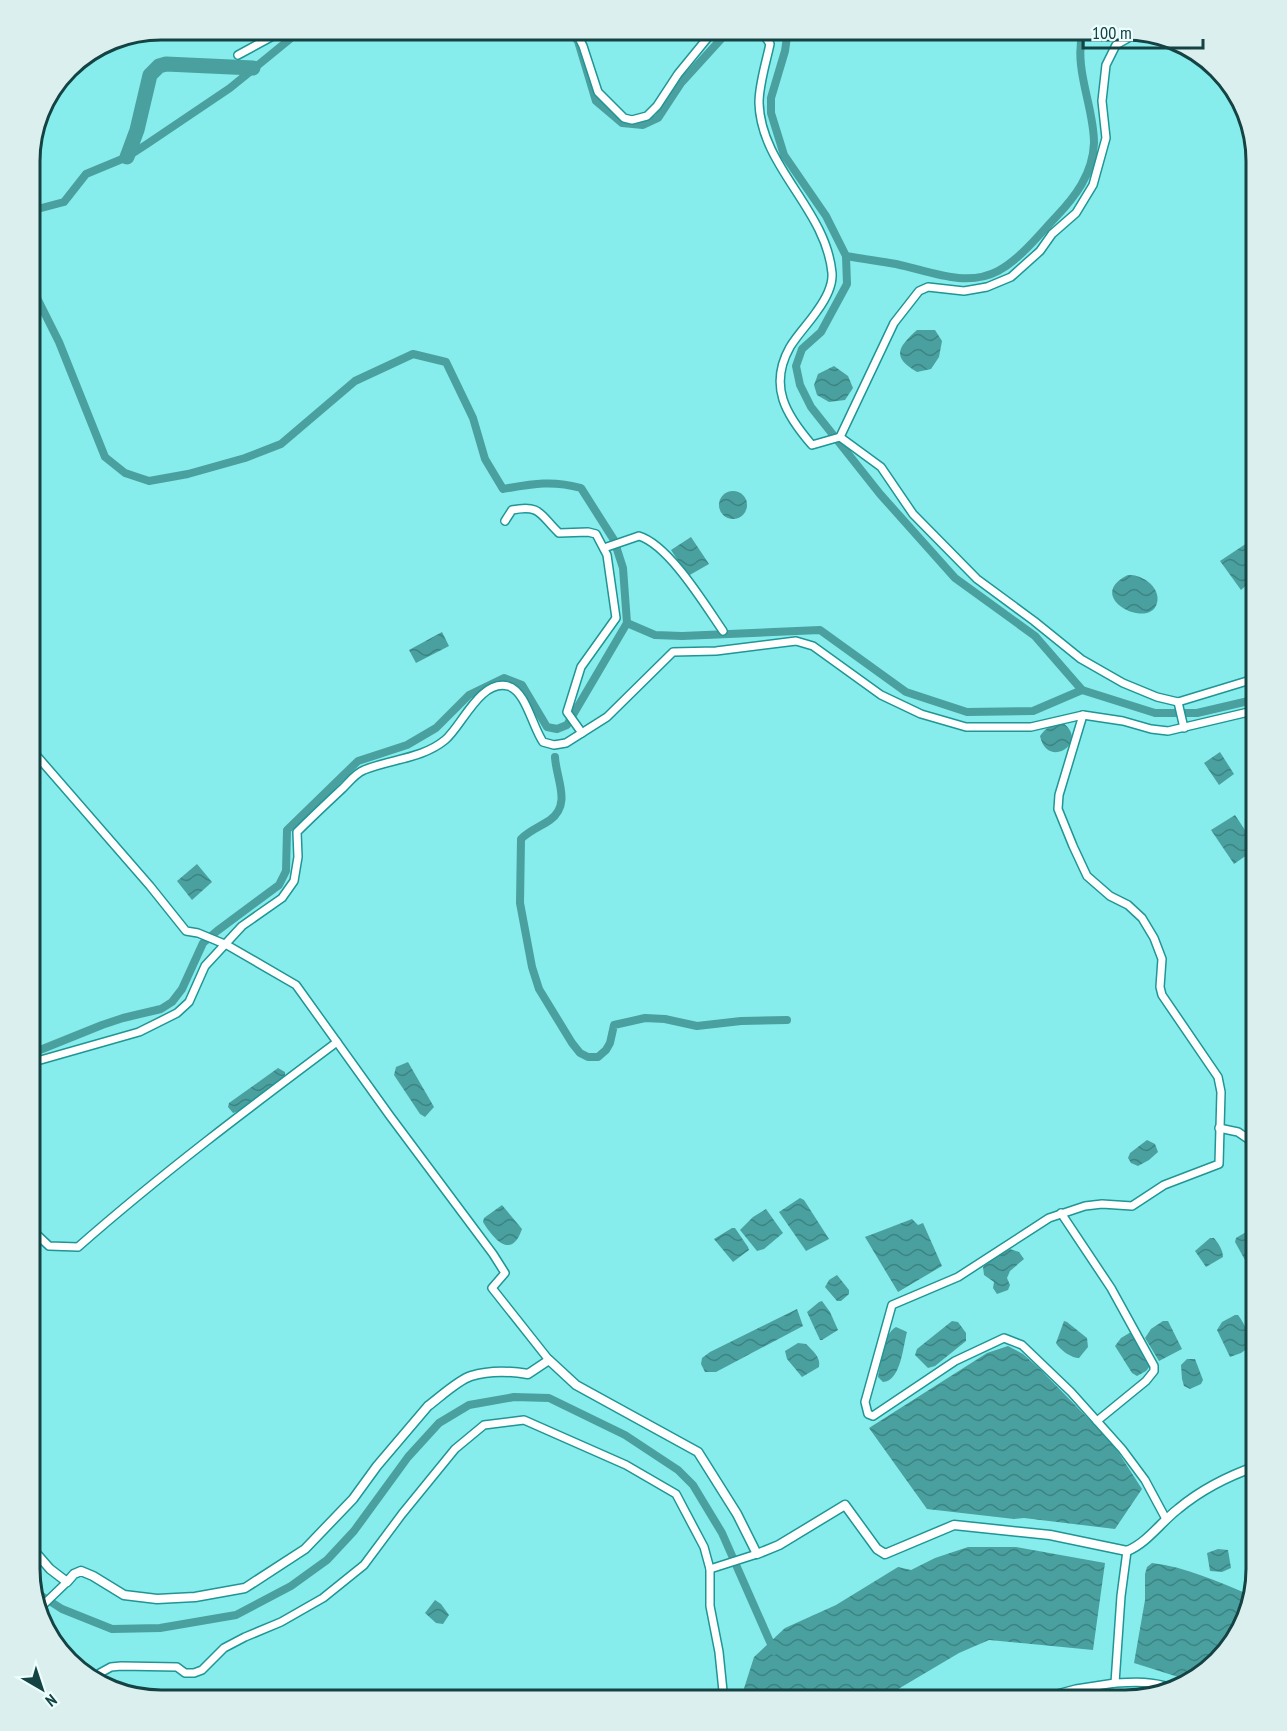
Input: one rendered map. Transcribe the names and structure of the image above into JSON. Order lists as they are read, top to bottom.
{
  "scale_bar": "100 m",
  "north": "bottom right"
}
